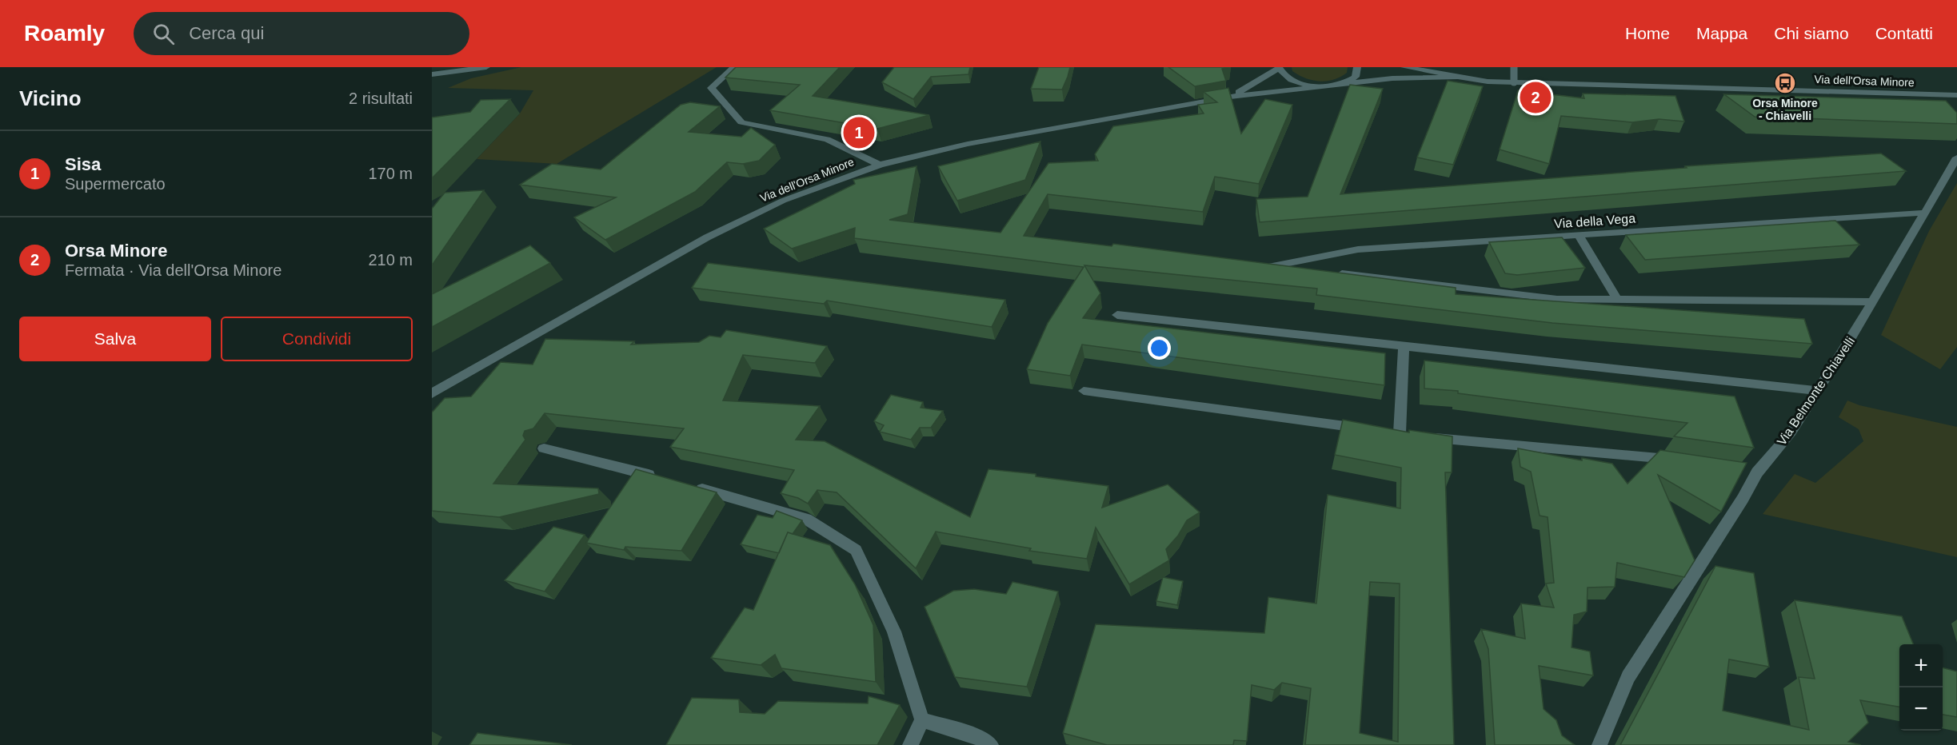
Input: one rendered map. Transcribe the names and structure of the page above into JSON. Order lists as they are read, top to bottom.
{
  "streets": {
    "street": ["Via dell'Orsa Minore", "Via della Vega", "Via Belmonte Chiavelli"]
  },
  "crossings": [
    ["Via della Vega", "Via Belmonte Chiavelli"]
  ],
  "places": {
    "bus stop": ["Orsa Minore - Chiavelli"]
  },
  "page": {
    "header": "Roamly",
    "search": "Cerca qui",
    "nav": [
      "Home",
      "Mappa",
      "Chi siamo",
      "Contatti"
    ],
    "heading": ["Vicino", "2 risultati"],
    "pins": ["2", "1"],
    "list": [
      {
        "mark": "1",
        "name": "Sisa",
        "note": "Supermercato",
        "value": "170 m"
      },
      {
        "mark": "2",
        "name": "Orsa Minore",
        "note": "Fermata · Via dell'Orsa Minore",
        "value": "210 m"
      }
    ],
    "buttons": ["Salva", "Condividi"],
    "map_buttons": ["+", "−"]
  }
}
